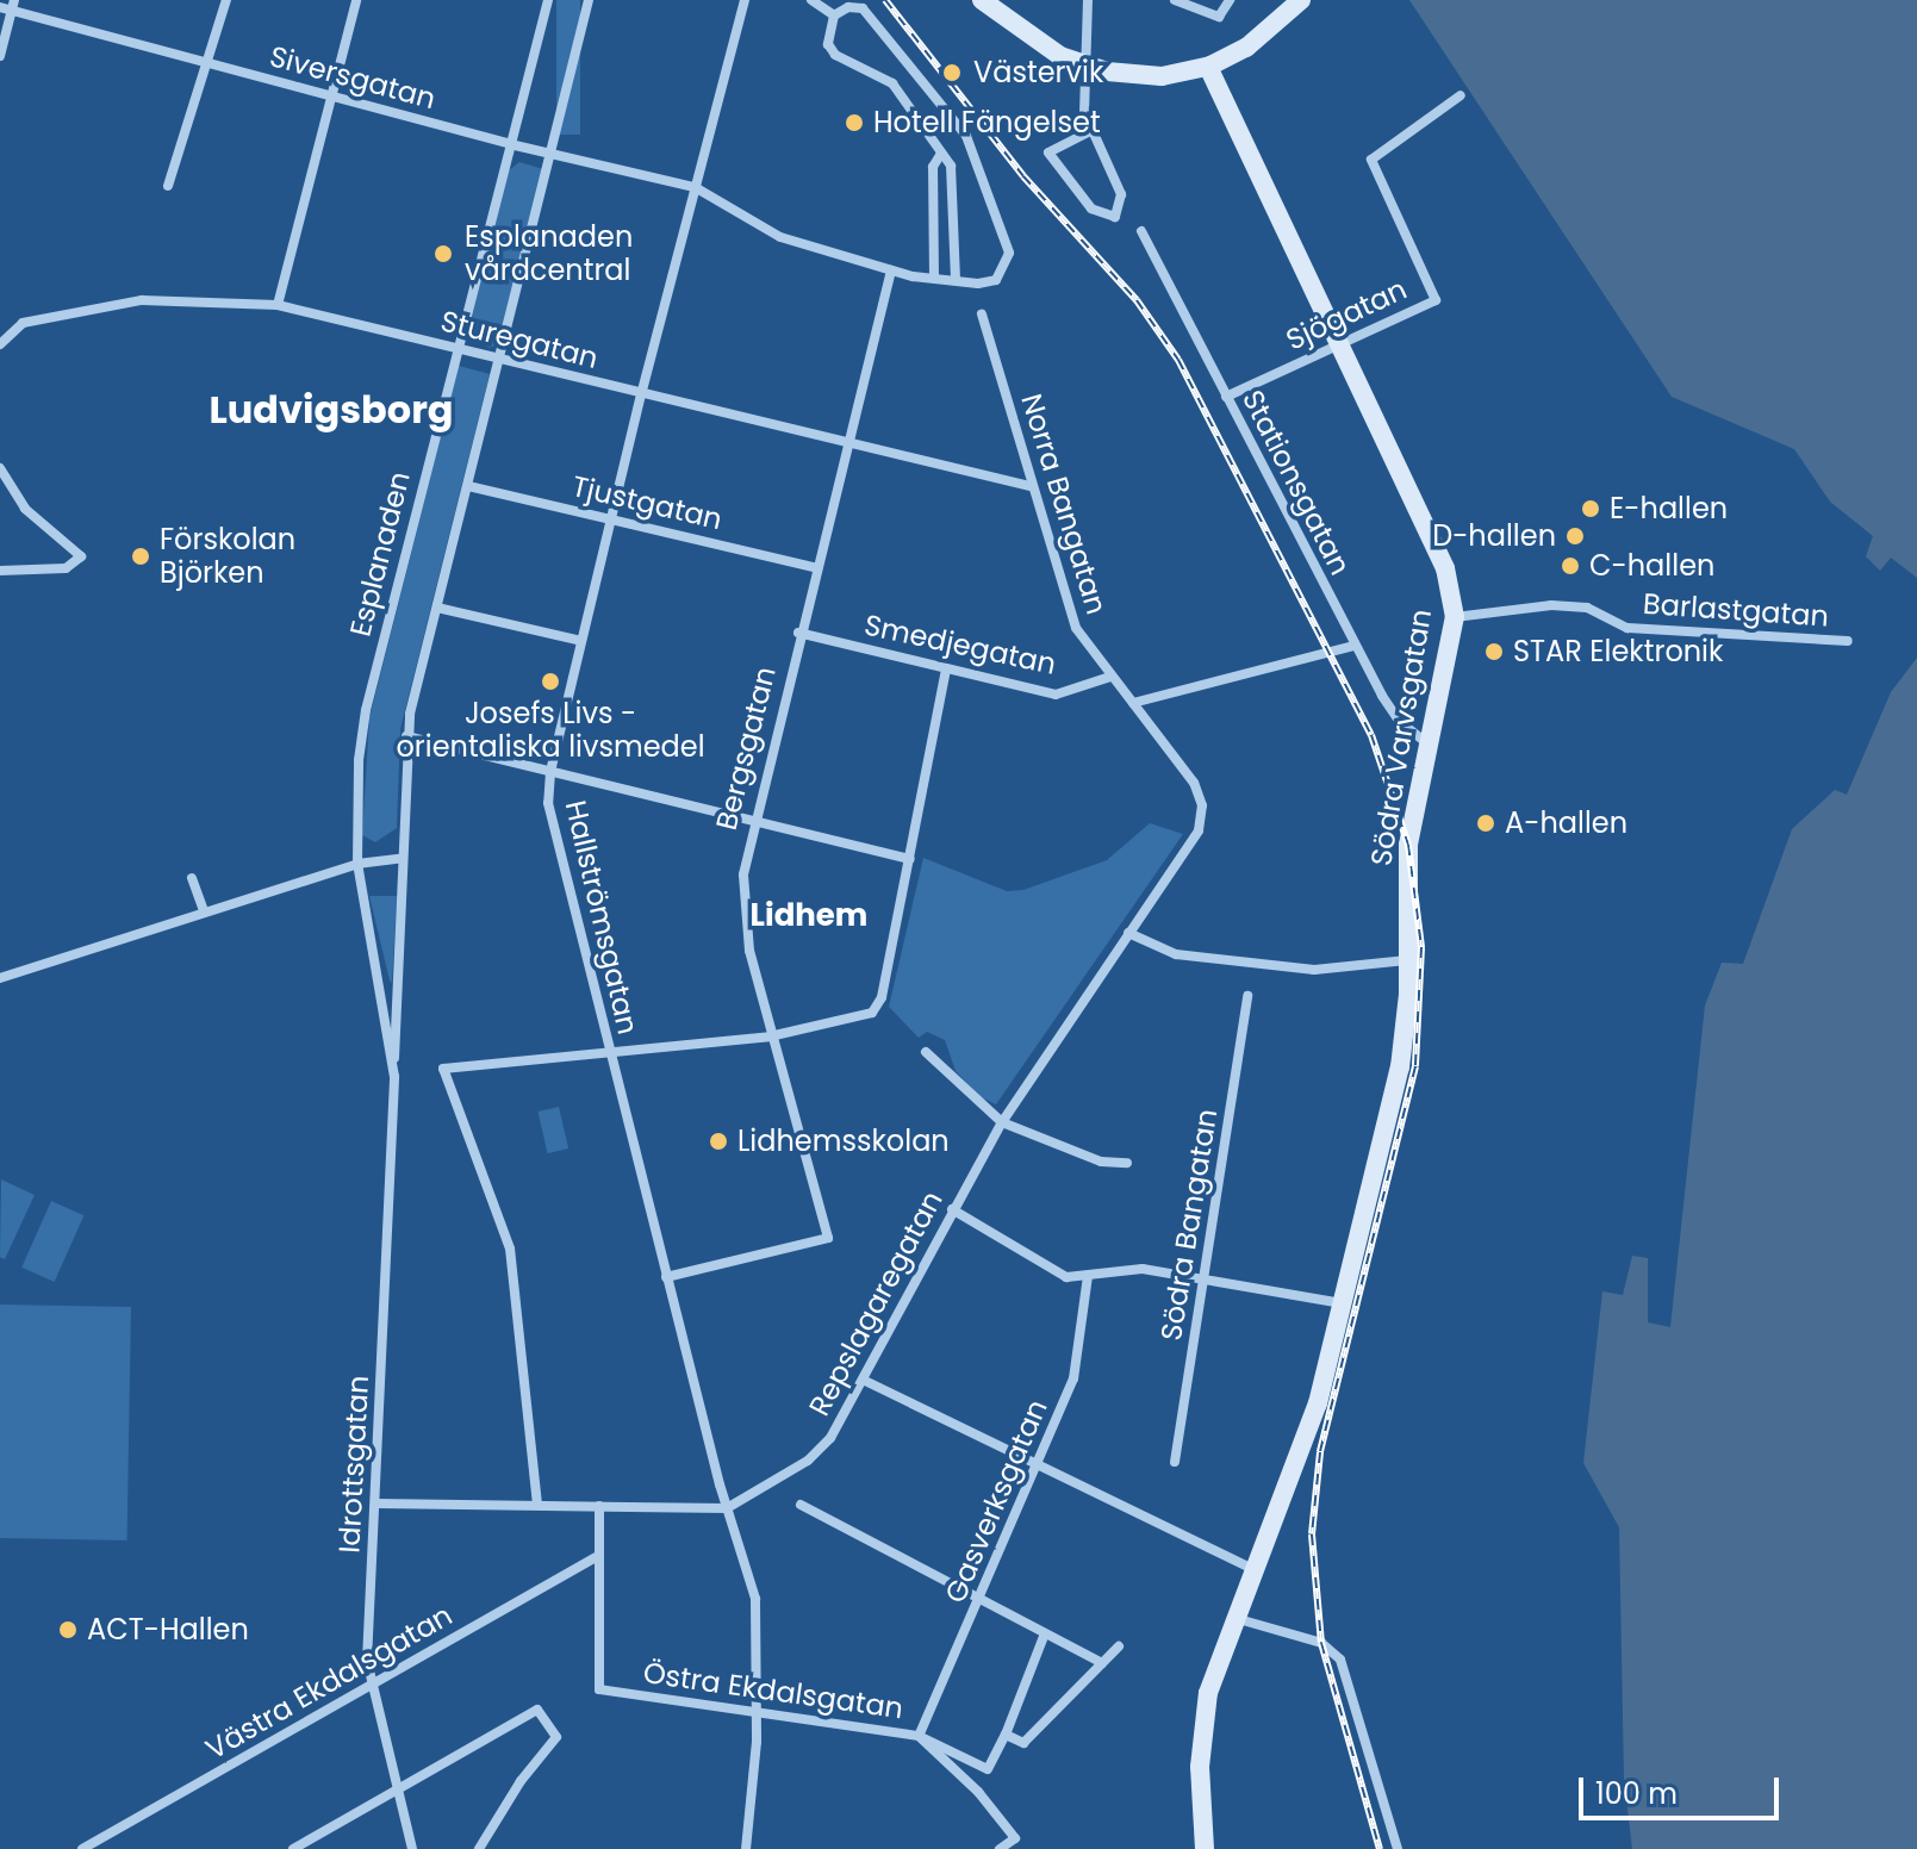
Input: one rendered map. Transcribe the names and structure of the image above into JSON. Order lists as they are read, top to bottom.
{
  "streets": {
    "street": [
      "Siversgatan",
      "Sjögatan",
      "Sturegatan",
      "Stationsgatan",
      "Tjustgatan",
      "Norra Bangatan",
      "Esplanaden",
      "Barlastgatan",
      "Smedjegatan",
      "Södra Varvsgatan",
      "Bergsgatan",
      "Hallströmsgatan",
      "Södra Bangatan",
      "Repslagaregatan",
      "Idrottsgatan",
      "Gasverksgatan",
      "Västra Ekdalsgatan",
      "Östra Ekdalsgatan"
    ]
  },
  "crossings": [
    ["Siversgatan", "Esplanaden"],
    ["Siversgatan", "Bergsgatan"],
    ["Siversgatan", "Hallströmsgatan"],
    ["Sjögatan", "Stationsgatan"],
    ["Sjögatan", "Södra Varvsgatan"],
    ["Sturegatan", "Norra Bangatan"],
    ["Sturegatan", "Esplanaden"],
    ["Sturegatan", "Bergsgatan"],
    ["Sturegatan", "Hallströmsgatan"],
    ["Stationsgatan", "Södra Varvsgatan"],
    ["Tjustgatan", "Bergsgatan"],
    ["Tjustgatan", "Hallströmsgatan"],
    ["Norra Bangatan", "Smedjegatan"],
    ["Norra Bangatan", "Repslagaregatan"],
    ["Esplanaden", "Idrottsgatan"],
    ["Barlastgatan", "Södra Varvsgatan"],
    ["Smedjegatan", "Bergsgatan"],
    ["Bergsgatan", "Hallströmsgatan"],
    ["Hallströmsgatan", "Repslagaregatan"],
    ["Hallströmsgatan", "Östra Ekdalsgatan"],
    ["Idrottsgatan", "Västra Ekdalsgatan"],
    ["Gasverksgatan", "Östra Ekdalsgatan"],
    ["Västra Ekdalsgatan", "Östra Ekdalsgatan"]
  ],
  "districts": ["Ludvigsborg", "Lidhem"],
  "places": [
    "Västervik",
    "Hotell Fängelset",
    "Esplanaden vårdcentral",
    "E-hallen",
    "D-hallen",
    "Förskolan Björken",
    "C-hallen",
    "STAR Elektronik",
    "Josefs Livs - orientaliska livsmedel",
    "A-hallen",
    "Lidhemsskolan",
    "ACT-Hallen"
  ],
  "scale_bar": "100 m"
}
